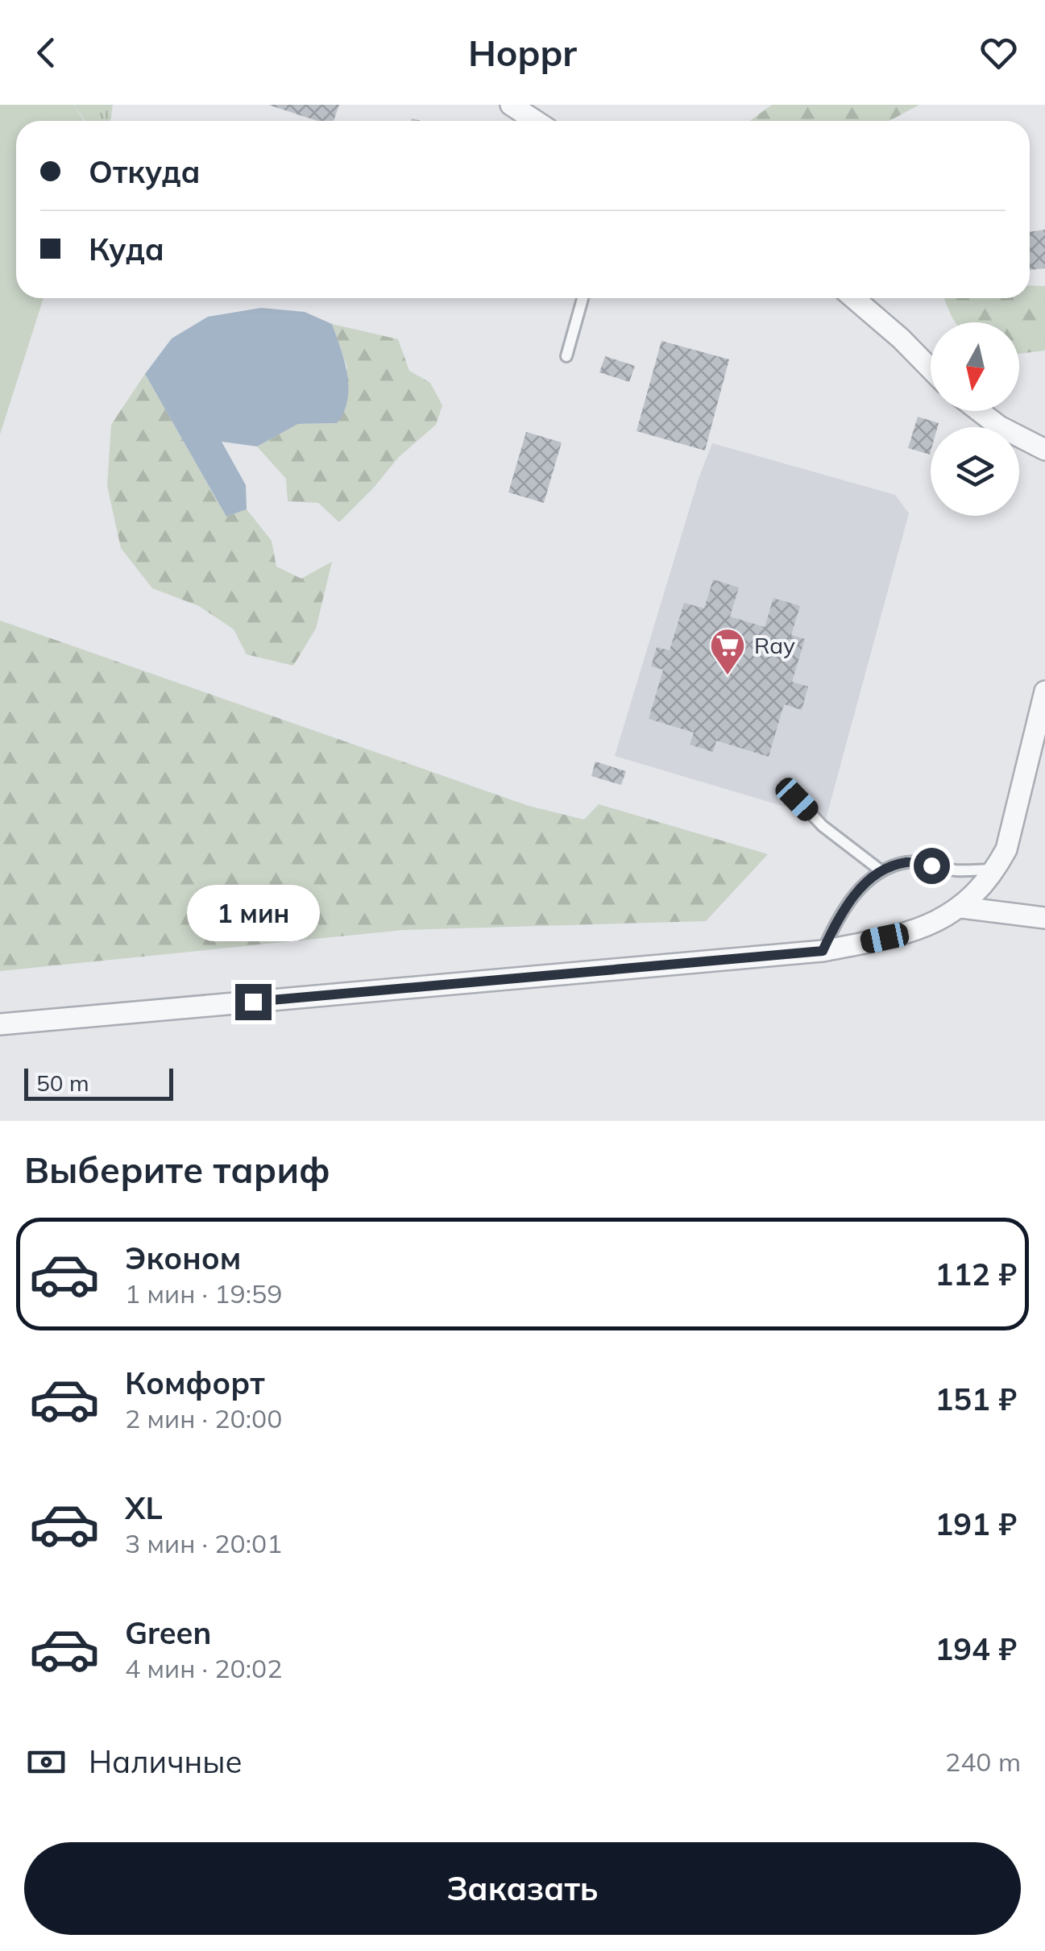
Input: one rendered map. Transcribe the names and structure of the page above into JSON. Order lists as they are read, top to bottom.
{
  "places": {
    "supermarket": ["Ray"]
  },
  "scale_bar": "50 m",
  "north": "bottom",
  "page": {
    "header": "Hoppr",
    "banner": ["Откуда", "Куда"],
    "bubble": "1 мин",
    "scale": "50 m",
    "heading": "Выберите тариф",
    "list": [
      {
        "name": "Эконом",
        "note": "1 мин · 19:59",
        "value": "112 ₽"
      },
      {
        "name": "Комфорт",
        "note": "2 мин · 20:00",
        "value": "151 ₽"
      },
      {
        "name": "XL",
        "note": "3 мин · 20:01",
        "value": "191 ₽"
      },
      {
        "name": "Green",
        "note": "4 мин · 20:02",
        "value": "194 ₽"
      }
    ],
    "pay": ["Наличные", "240 m"],
    "buttons": "Заказать"
  }
}
